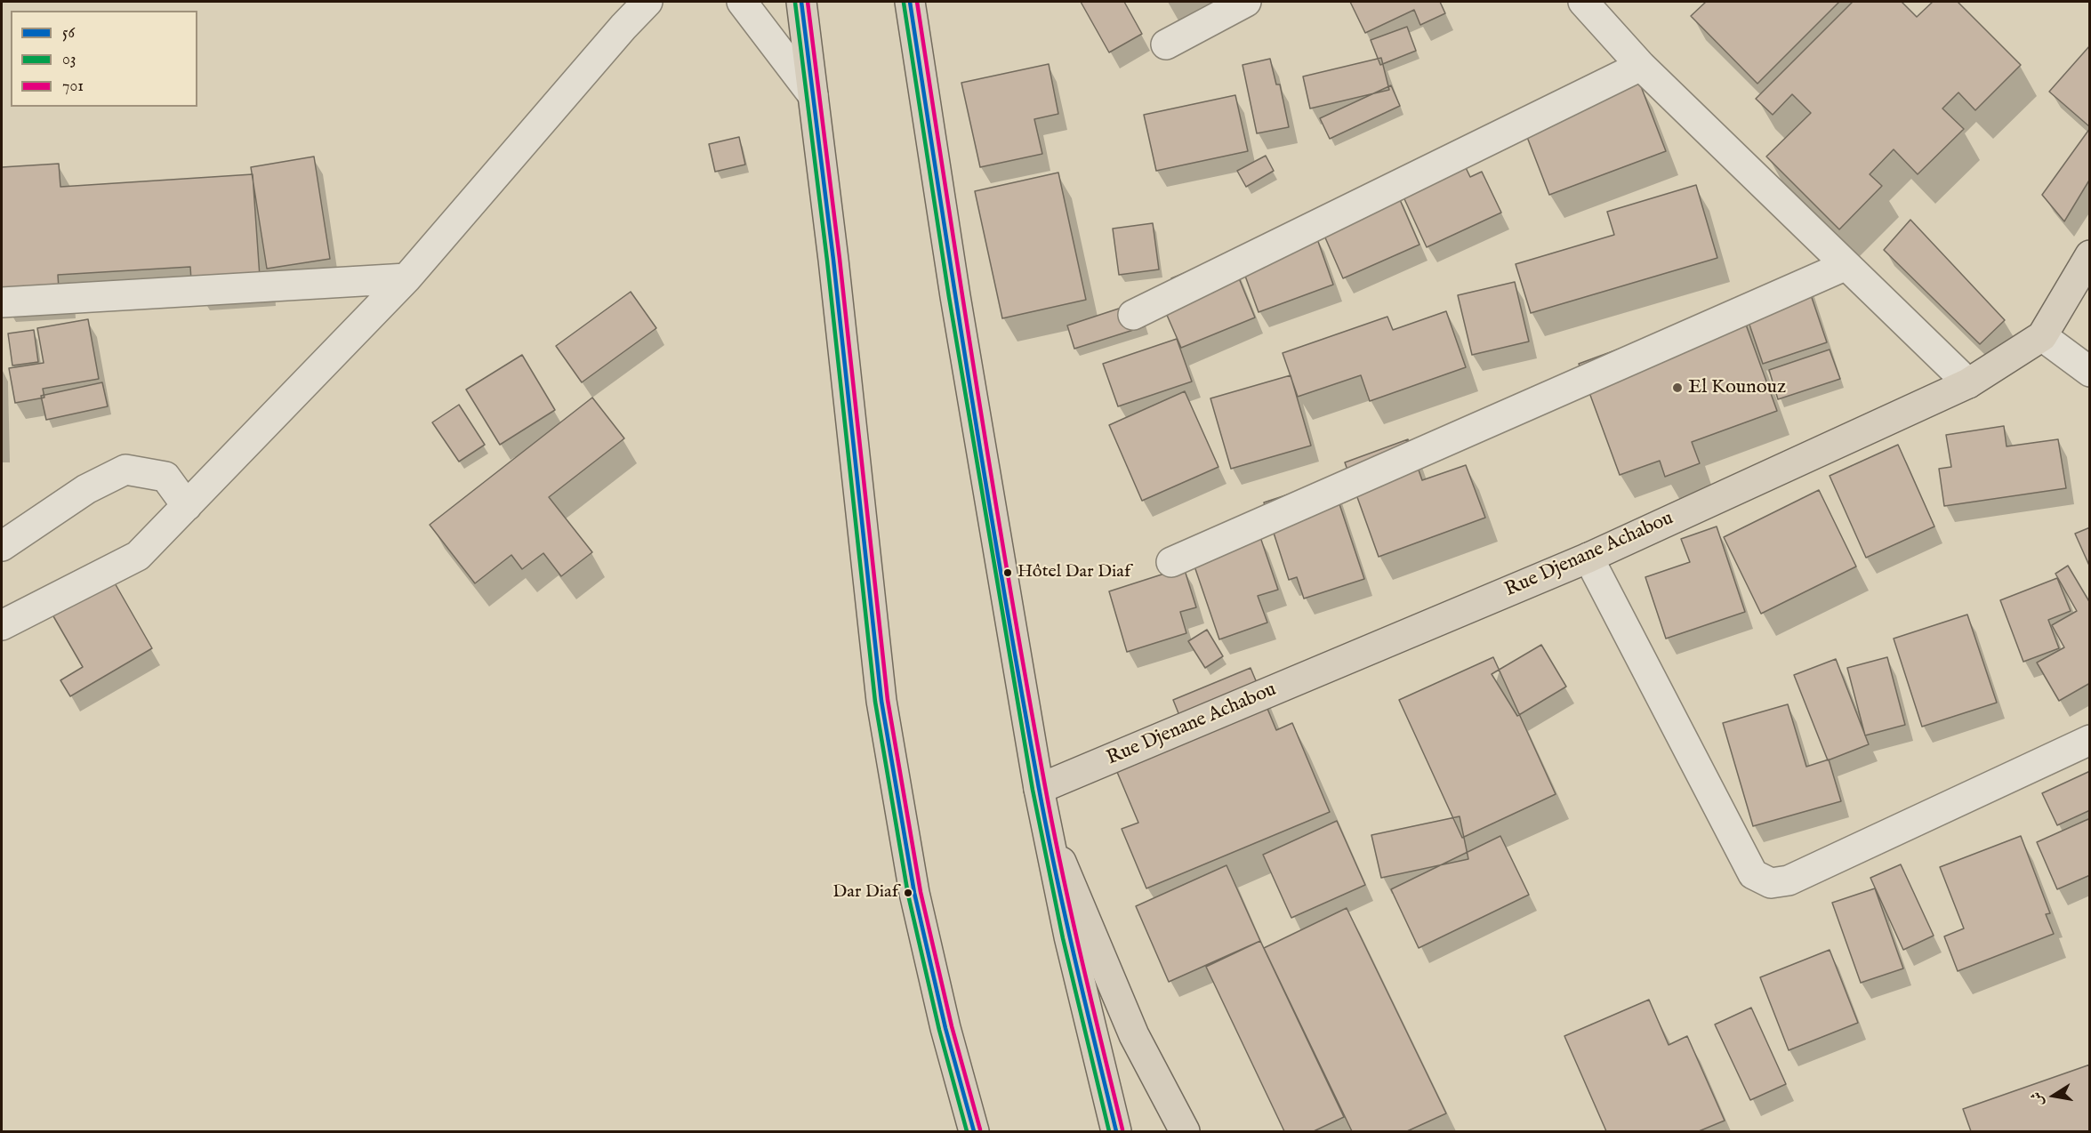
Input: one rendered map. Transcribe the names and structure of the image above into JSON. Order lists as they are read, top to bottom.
{
  "streets": {
    "main road": ["Rue Djenane Achabou"]
  },
  "places": ["El Kounouz", "Hôtel Dar Diaf", "Dar Diaf"],
  "lines": ["transit line 56", "transit line 701", "transit line 03"],
  "legend": ["56", "03", "701"],
  "north": "left"
}
